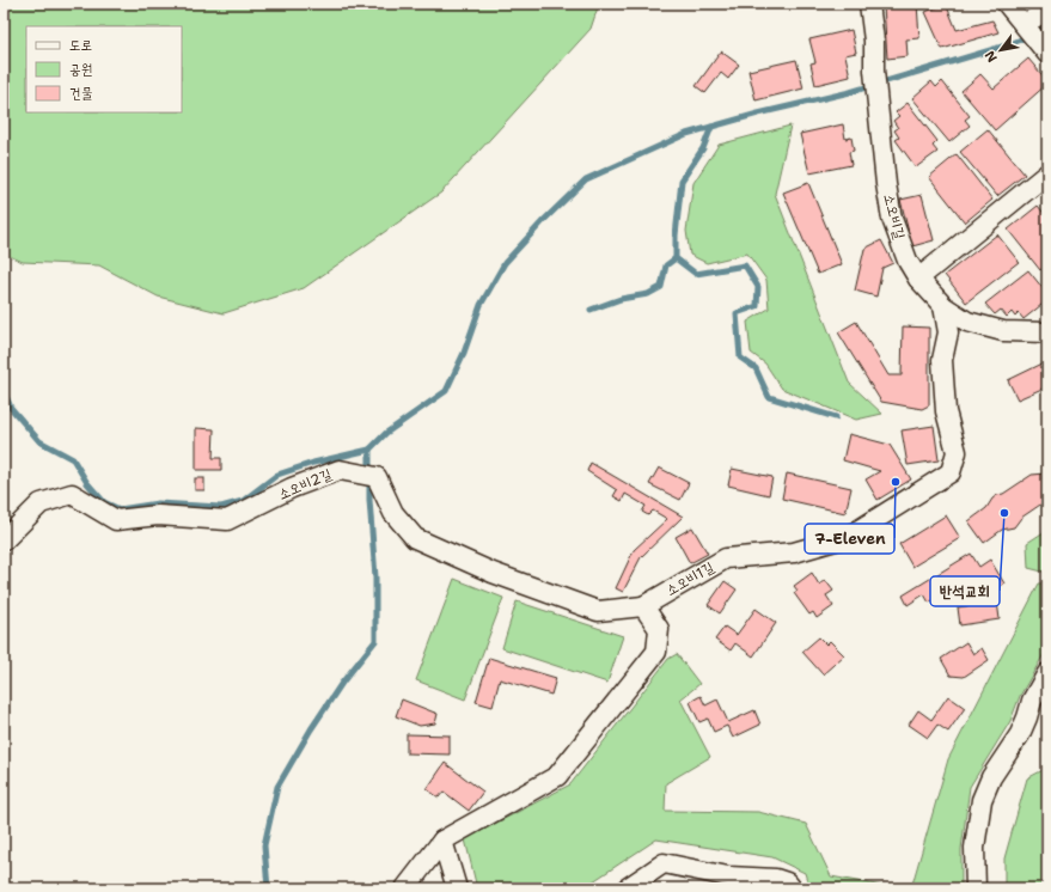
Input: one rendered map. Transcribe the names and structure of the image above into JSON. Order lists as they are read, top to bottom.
{
  "streets": {
    "street": ["소오비길", "소오비2길", "소오비1길"]
  },
  "crossings": [
    ["소오비길", "소오비1길"],
    ["소오비2길", "소오비1길"]
  ],
  "places": ["7-Eleven", "반석교회"],
  "legend": ["도로", "공원", "건물"],
  "north": "bottom left"
}
